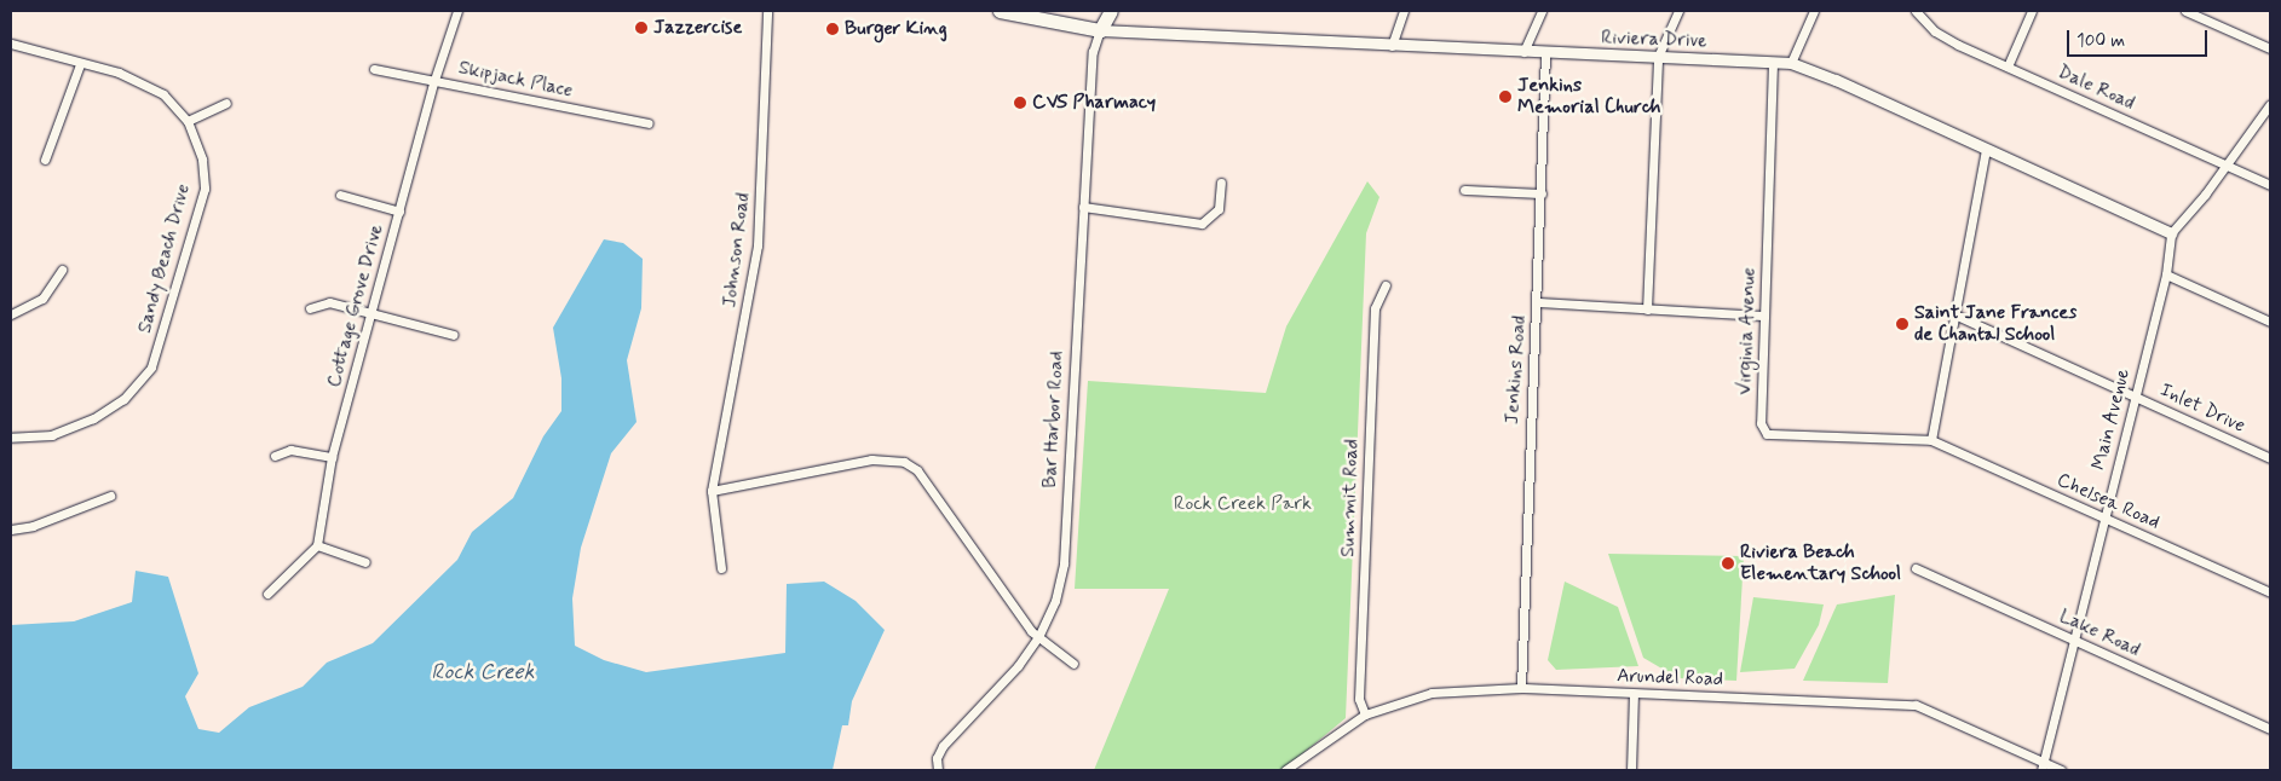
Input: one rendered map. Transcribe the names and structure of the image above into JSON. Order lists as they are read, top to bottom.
{
  "streets": {
    "street": [
      "Riviera Drive",
      "Skipjack Place",
      "Dale Road",
      "Johnson Road",
      "Sandy Beach Drive",
      "Cottage Grove Drive",
      "Virginia Avenue",
      "Jenkins Road",
      "Inlet Drive",
      "Bar Harbor Road",
      "Main Avenue",
      "Summit Road",
      "Chelsea Road",
      "Lake Road",
      "Arundel Road"
    ]
  },
  "crossings": [
    ["Riviera Drive", "Virginia Avenue"],
    ["Riviera Drive", "Jenkins Road"],
    ["Riviera Drive", "Bar Harbor Road"],
    ["Riviera Drive", "Main Avenue"],
    ["Skipjack Place", "Cottage Grove Drive"],
    ["Virginia Avenue", "Chelsea Road"],
    ["Jenkins Road", "Arundel Road"],
    ["Inlet Drive", "Main Avenue"],
    ["Main Avenue", "Chelsea Road"],
    ["Main Avenue", "Lake Road"],
    ["Main Avenue", "Arundel Road"],
    ["Summit Road", "Arundel Road"]
  ],
  "water": ["Rock Creek"],
  "parks": ["Rock Creek Park"],
  "places": [
    "Jazzercise",
    "Burger King",
    "Jenkins Memorial Church",
    "CVS Pharmacy",
    "Saint Jane Frances de Chantal School",
    "Riviera Beach Elementary School"
  ],
  "scale_bar": "100 m"
}
